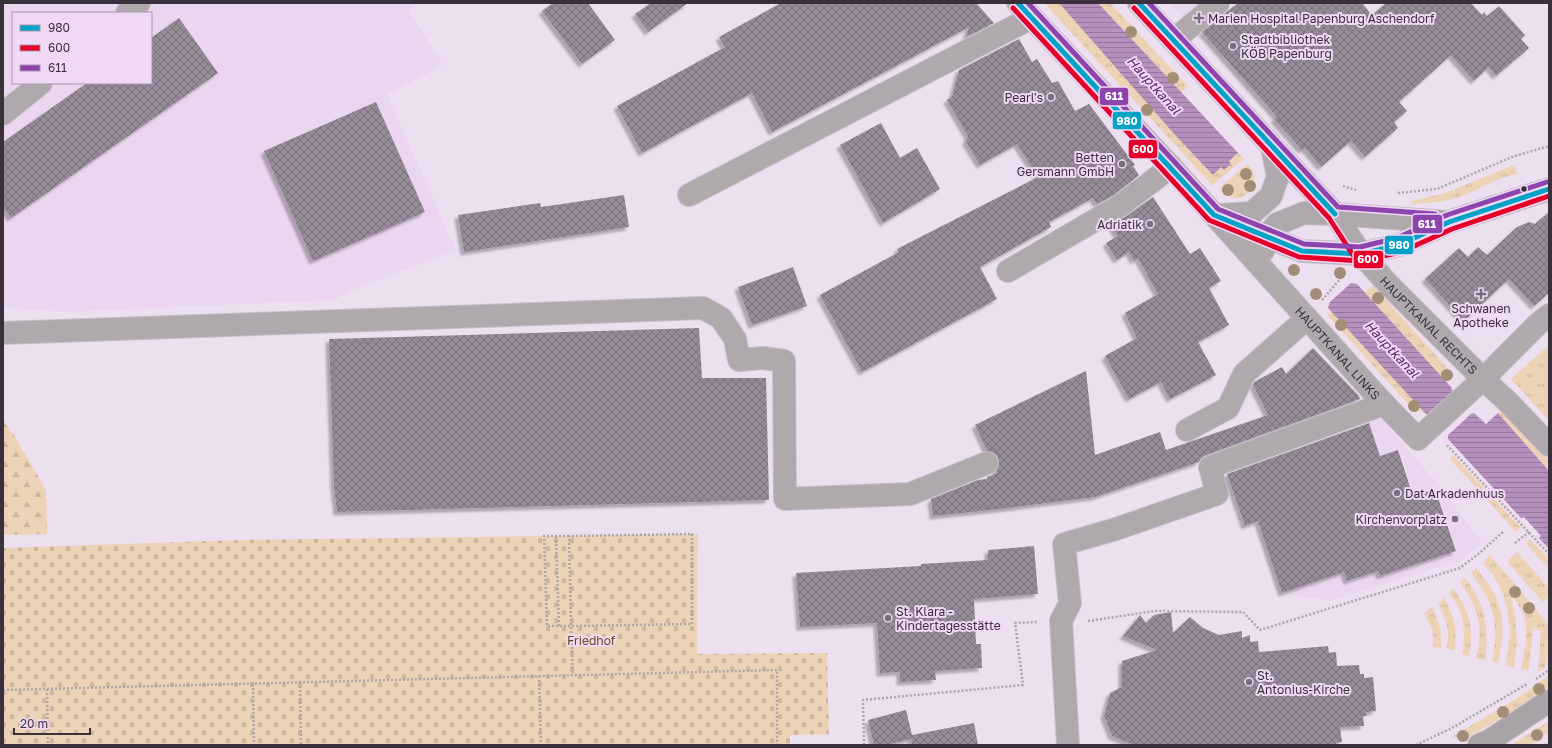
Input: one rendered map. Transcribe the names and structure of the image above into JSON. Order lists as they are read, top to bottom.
{
  "streets": {
    "street": ["HAUPTKANAL RECHTS", "HAUPTKANAL LINKS"]
  },
  "crossings": [
    ["HAUPTKANAL RECHTS", "HAUPTKANAL LINKS"]
  ],
  "water": ["Hauptkanal"],
  "parks": ["Friedhof"],
  "places": {
    "health": ["Marien Hospital Papenburg Aschendorf", "Schwanen Apotheke"],
    "other": [
      "Stadtbibliothek KÖB Papenburg",
      "Pearl's",
      "Betten Gersmann GmbH",
      "Adriatik",
      "Dat Arkadenhuus",
      "Kirchenvorplatz",
      "St. Klara - Kindertagesstätte",
      "St. Antonius-Kirche"
    ]
  },
  "lines": ["transit line 980", "transit line 611", "transit line 600"],
  "legend": ["980", "600", "611"],
  "scale_bar": "20 m"
}
